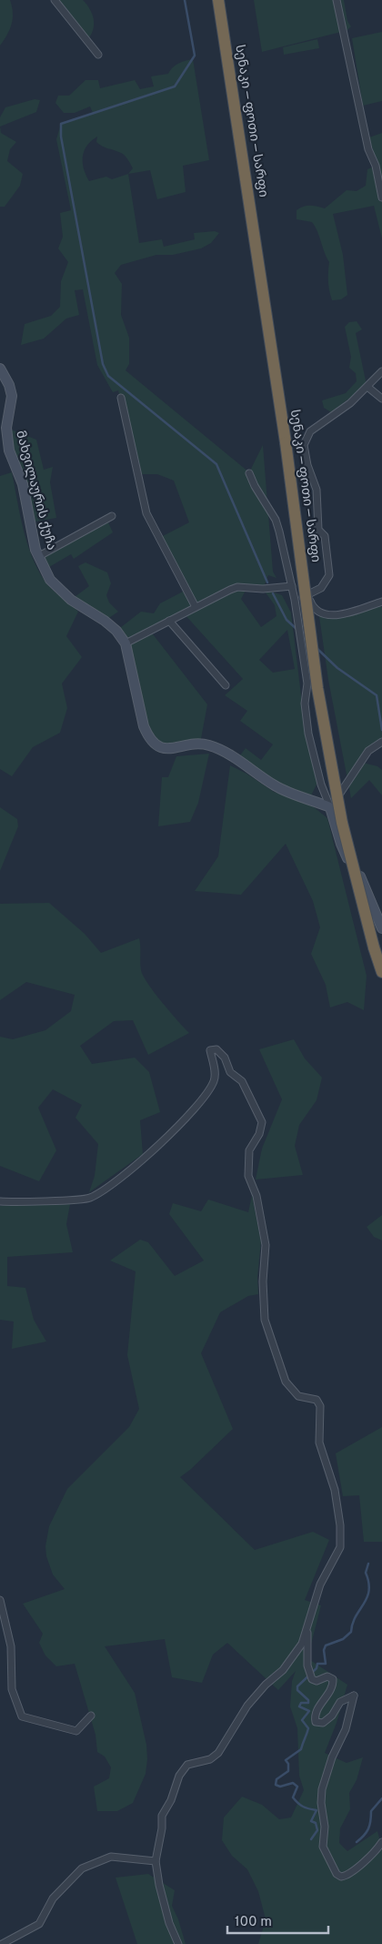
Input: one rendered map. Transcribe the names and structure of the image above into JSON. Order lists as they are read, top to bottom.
{
  "streets": {
    "highway": ["სენაკი — ფოთი — სარფი"],
    "street": ["მახვილაურის ქუჩა"]
  },
  "scale_bar": "100 m"
}
